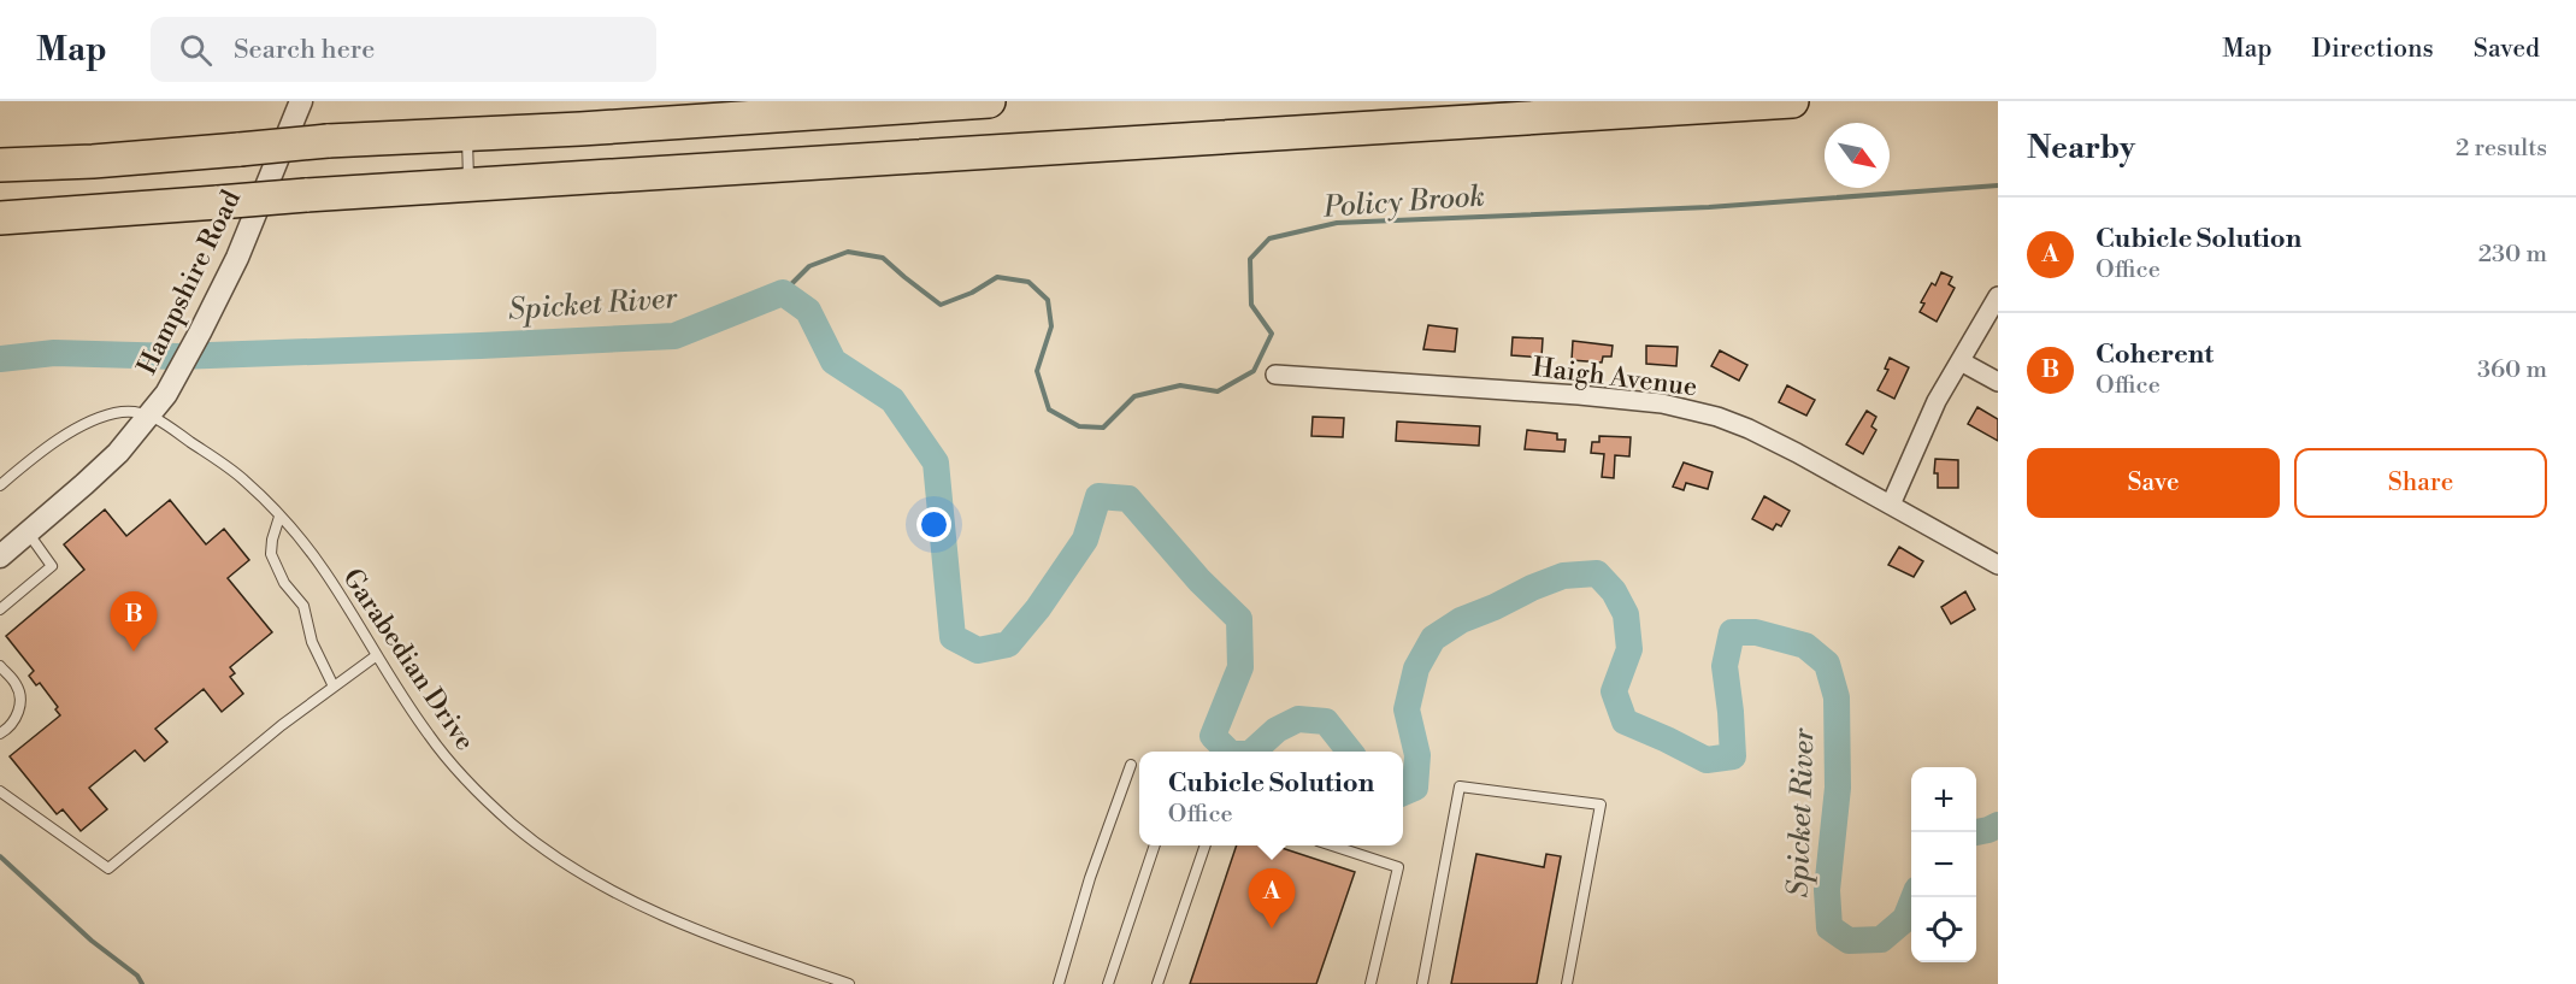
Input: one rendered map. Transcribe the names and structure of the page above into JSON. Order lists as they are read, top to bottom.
{
  "streets": {
    "street": ["Hampshire Road", "Haigh Avenue"],
    "lane": ["Garabedian Drive"]
  },
  "crossings": [
    ["Hampshire Road", "Garabedian Drive"]
  ],
  "water": ["Policy Brook", "Spicket River"],
  "north": "bottom right",
  "page": {
    "header": "Map",
    "search": "Search here",
    "nav": ["Map", "Directions", "Saved"],
    "heading": ["Nearby", "2 results"],
    "list": [
      {
        "mark": "A",
        "name": "Cubicle Solution",
        "note": "Office",
        "value": "230 m"
      },
      {
        "mark": "B",
        "name": "Coherent",
        "note": "Office",
        "value": "360 m"
      }
    ],
    "buttons": ["Save", "Share"],
    "pins": ["B", "A"],
    "popup": ["Cubicle Solution", "Office"],
    "map_buttons": ["+", "−"]
  }
}
